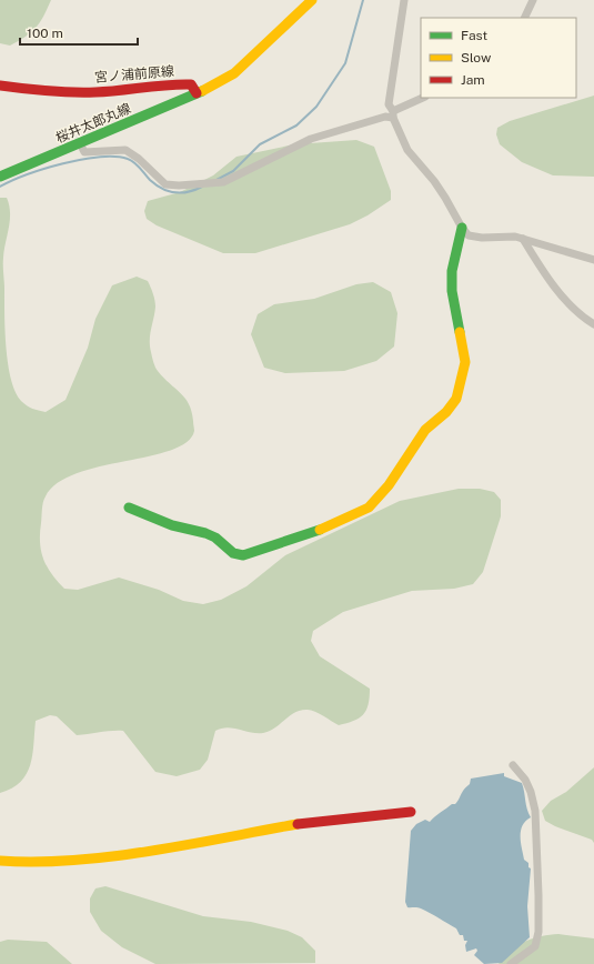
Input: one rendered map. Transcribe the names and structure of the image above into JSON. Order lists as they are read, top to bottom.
{
  "streets": {
    "street": ["宮ノ浦前原線", "桜井太郎丸線"]
  },
  "crossings": [
    ["宮ノ浦前原線", "桜井太郎丸線"]
  ],
  "legend": ["Fast", "Slow", "Jam"],
  "scale_bar": "100 m"
}
